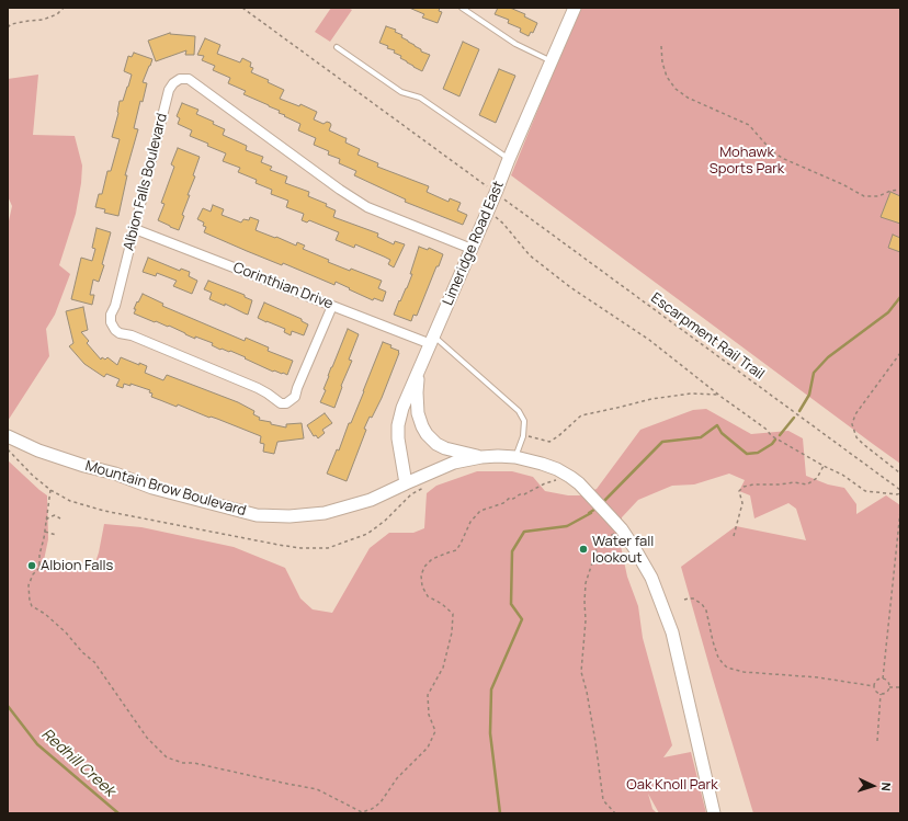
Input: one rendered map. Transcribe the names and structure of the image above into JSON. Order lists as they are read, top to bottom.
{
  "streets": {
    "main road": ["Limeridge Road East", "Mountain Brow Boulevard"],
    "street": ["Albion Falls Boulevard", "Corinthian Drive"],
    "path": ["Escarpment Rail Trail"]
  },
  "crossings": [
    ["Albion Falls Boulevard", "Limeridge Road East"],
    ["Albion Falls Boulevard", "Corinthian Drive"],
    ["Limeridge Road East", "Corinthian Drive"],
    ["Limeridge Road East", "Mountain Brow Boulevard"]
  ],
  "water": ["Redhill Creek"],
  "parks": ["Mohawk Sports Park", "Oak Knoll Park"],
  "places": ["Water fall lookout", "Albion Falls"],
  "north": "right"
}
